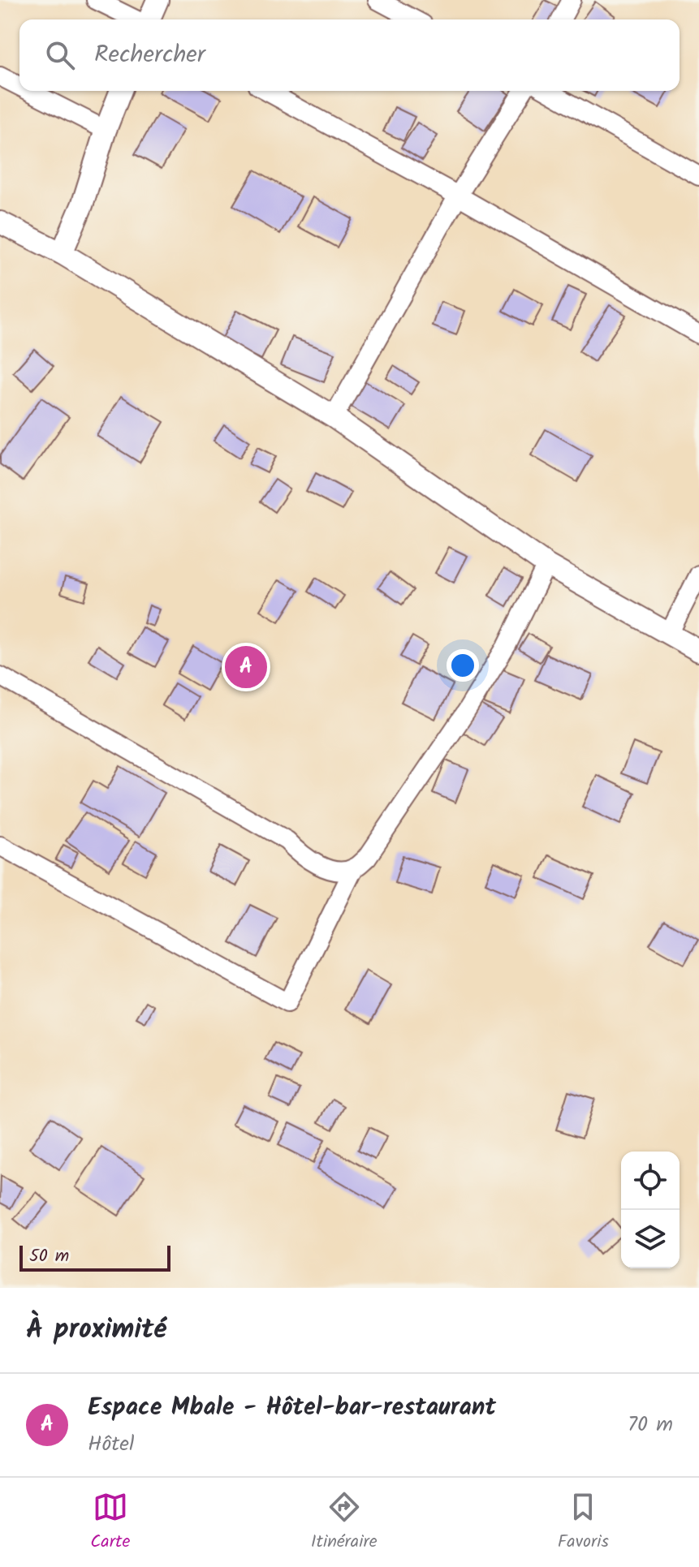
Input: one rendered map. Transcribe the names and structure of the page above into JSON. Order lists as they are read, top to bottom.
{
  "scale_bar": "50 m",
  "page": {
    "search": "Rechercher",
    "pins": "A",
    "scale": "50 m",
    "heading": "À proximité",
    "list": [
      {
        "mark": "A",
        "name": "Espace Mbale - Hôtel-bar-restaurant",
        "note": "Hôtel",
        "value": "70 m"
      }
    ],
    "nav": ["Carte", "Itinéraire", "Favoris"]
  }
}
